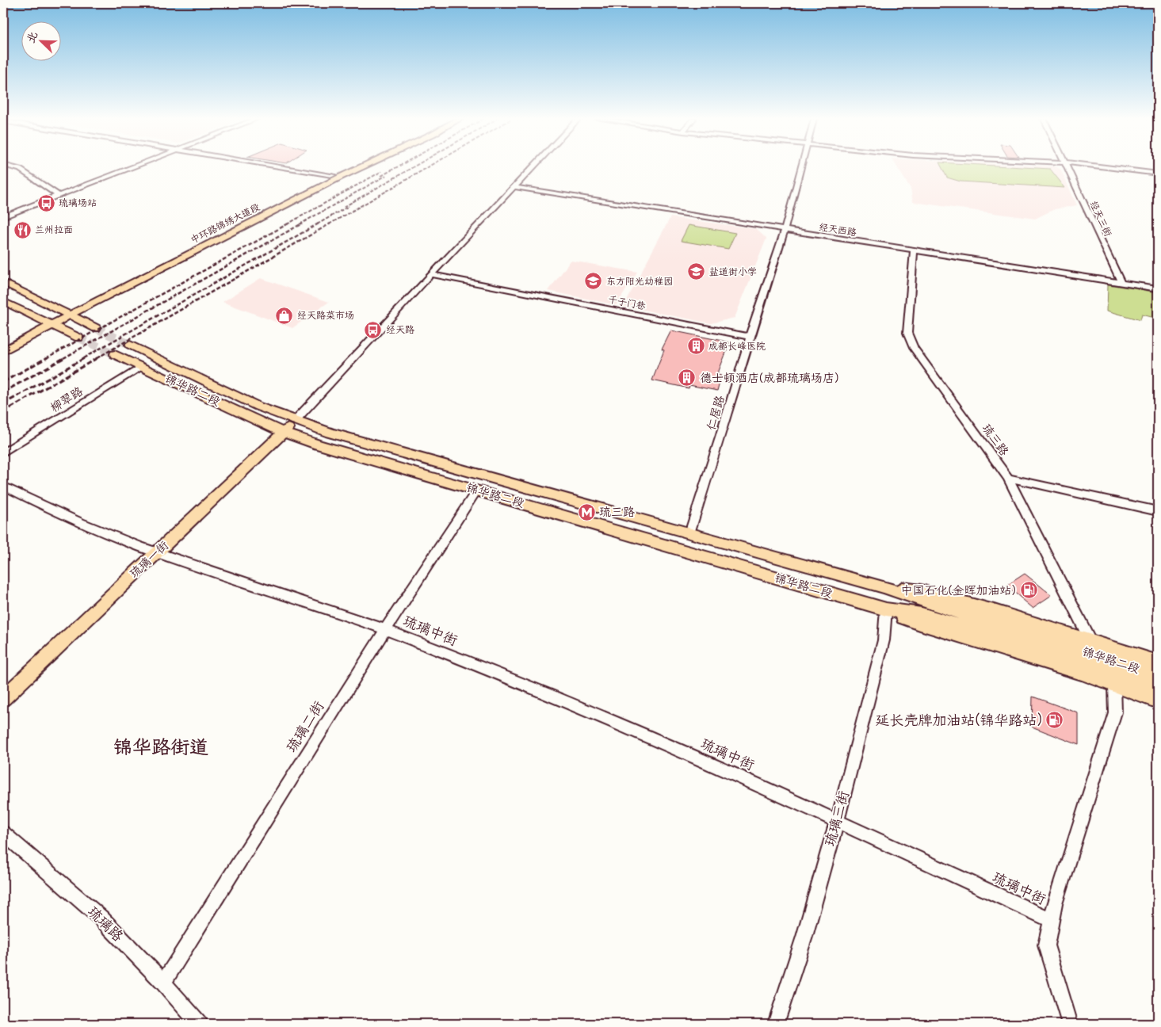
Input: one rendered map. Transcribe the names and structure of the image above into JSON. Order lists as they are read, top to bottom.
{
  "streets": {
    "main road": ["中环路锦绣大道段", "锦华路二段", "琉璃一街"],
    "street": [
      "经天三街",
      "经天西路",
      "千子门巷",
      "柳翠路",
      "仁居路",
      "琉三路",
      "琉璃中街",
      "琉璃二街",
      "琉璃三街",
      "琉璃路"
    ]
  },
  "crossings": [
    ["经天三街", "经天西路"],
    ["经天西路", "仁居路"],
    ["经天西路", "琉三路"],
    ["千子门巷", "仁居路"],
    ["锦华路二段", "柳翠路"],
    ["锦华路二段", "仁居路"],
    ["锦华路二段", "琉三路"],
    ["锦华路二段", "琉璃一街"],
    ["锦华路二段", "琉璃二街"],
    ["锦华路二段", "琉璃三街"],
    ["琉璃一街", "琉璃中街"],
    ["琉璃中街", "琉璃二街"],
    ["琉璃中街", "琉璃三街"],
    ["琉璃二街", "琉璃路"]
  ],
  "districts": ["锦华路街道"],
  "places": {
    "bus stop": ["琉璃场站", "经天路"],
    "restaurant": ["兰州拉面"],
    "school or university": ["盐道街小学", "东方阳光幼稚园"],
    "shop": ["经天路菜市场"],
    "building": ["成都长峰医院", "德士顿酒店(成都琉璃场店)"],
    "metro station": ["琉三路"],
    "fuel station": ["中国石化(金晖加油站)", "延长壳牌加油站(锦华路站)"]
  },
  "north": "top left"
}
